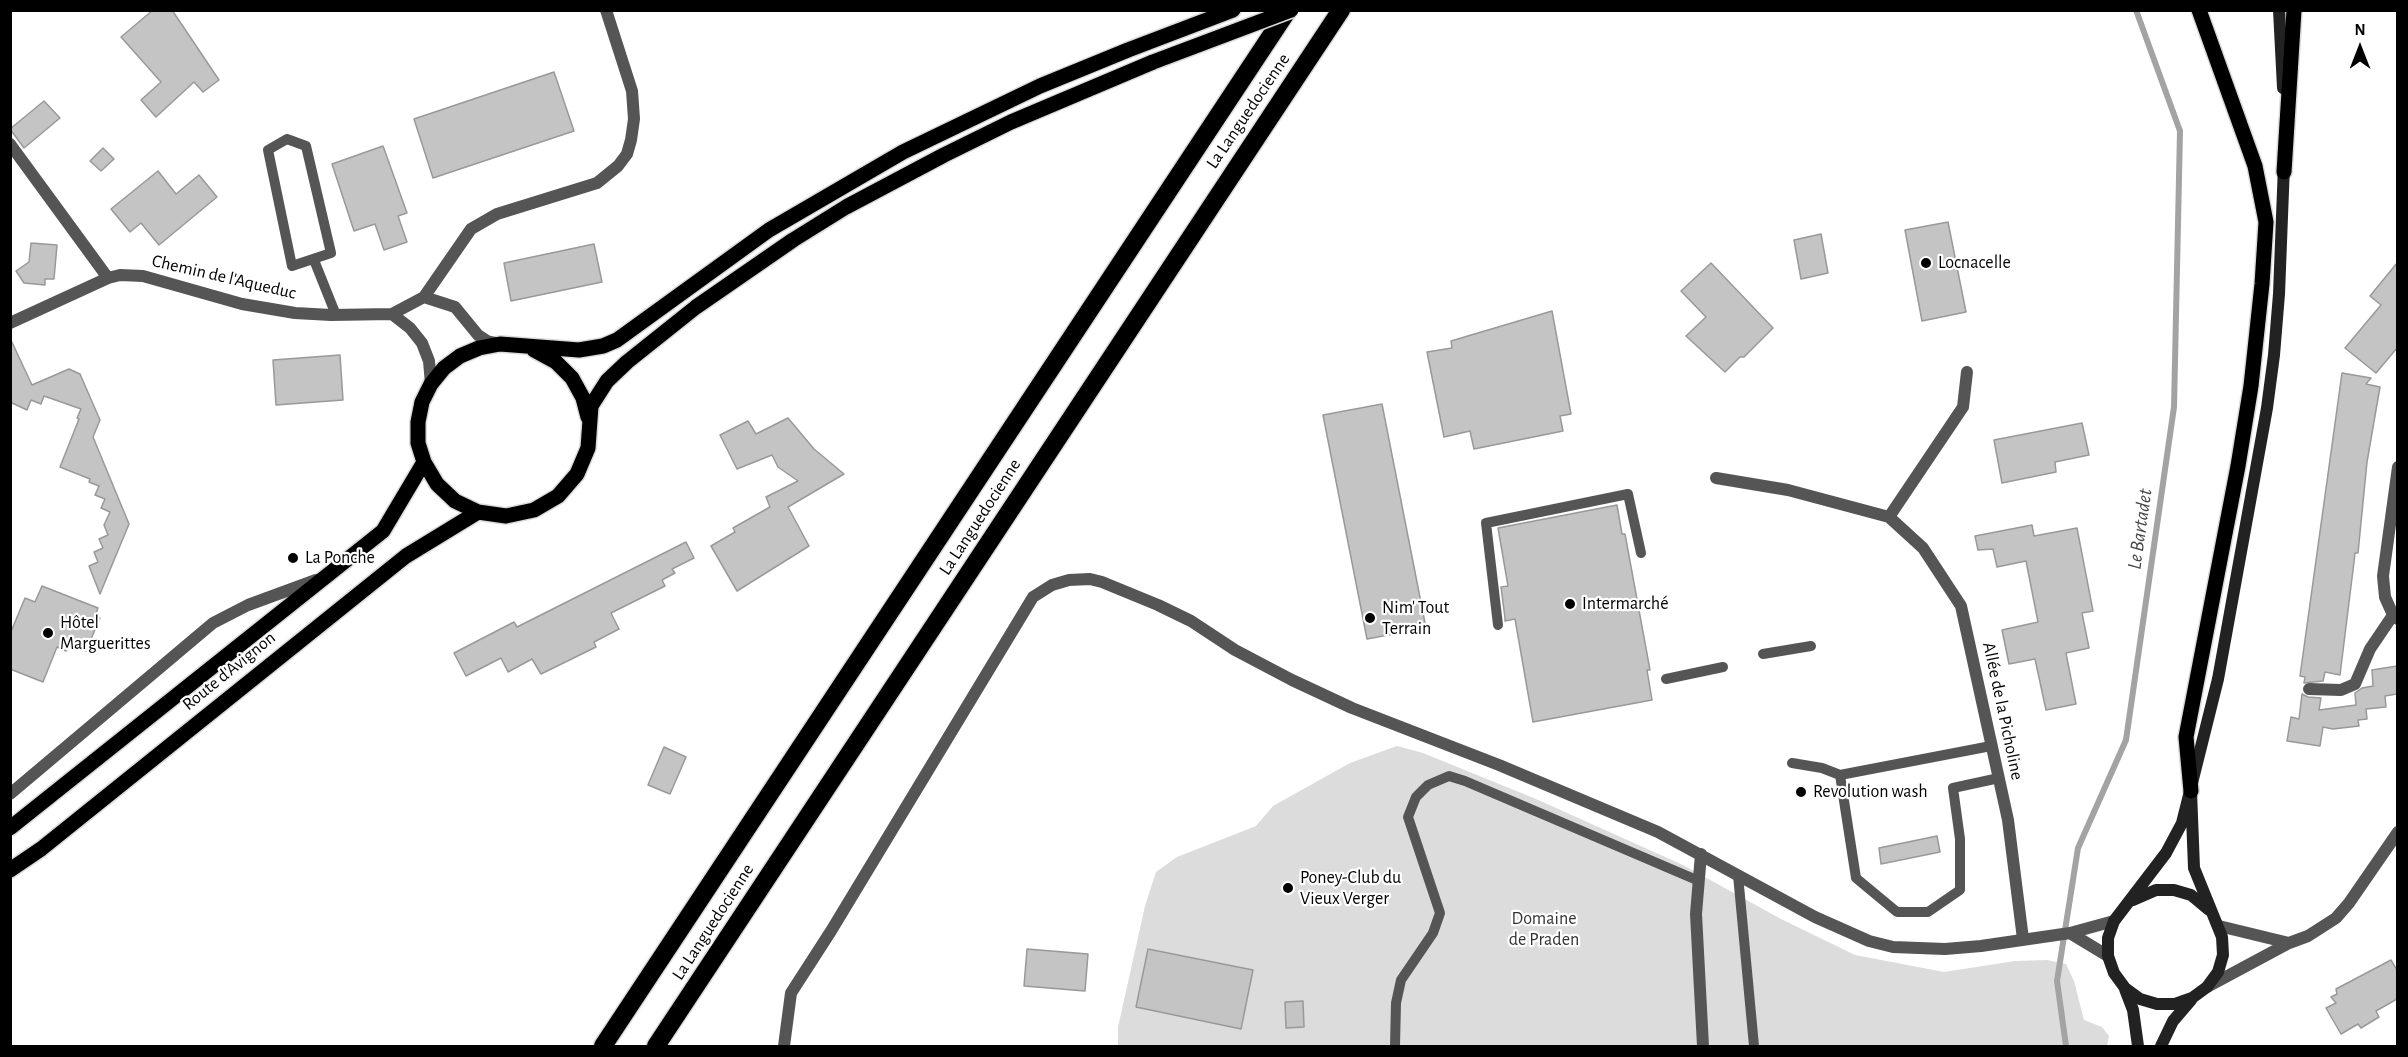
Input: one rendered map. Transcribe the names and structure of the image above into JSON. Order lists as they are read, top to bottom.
{
  "streets": {
    "highway": ["La Languedocienne"],
    "main road": ["Route d'Avignon"],
    "street": ["Chemin de l'Aqueduc", "Allée de la Picholine"]
  },
  "water": ["Le Bartadet"],
  "parks": ["Domaine de Praden"],
  "places": [
    "Locnacelle",
    "La Ponche",
    "Intermarché",
    "Nim' Tout Terrain",
    "Hôtel Marguerittes",
    "Revolution wash",
    "Poney-Club du Vieux Verger"
  ],
  "north": "top"
}
